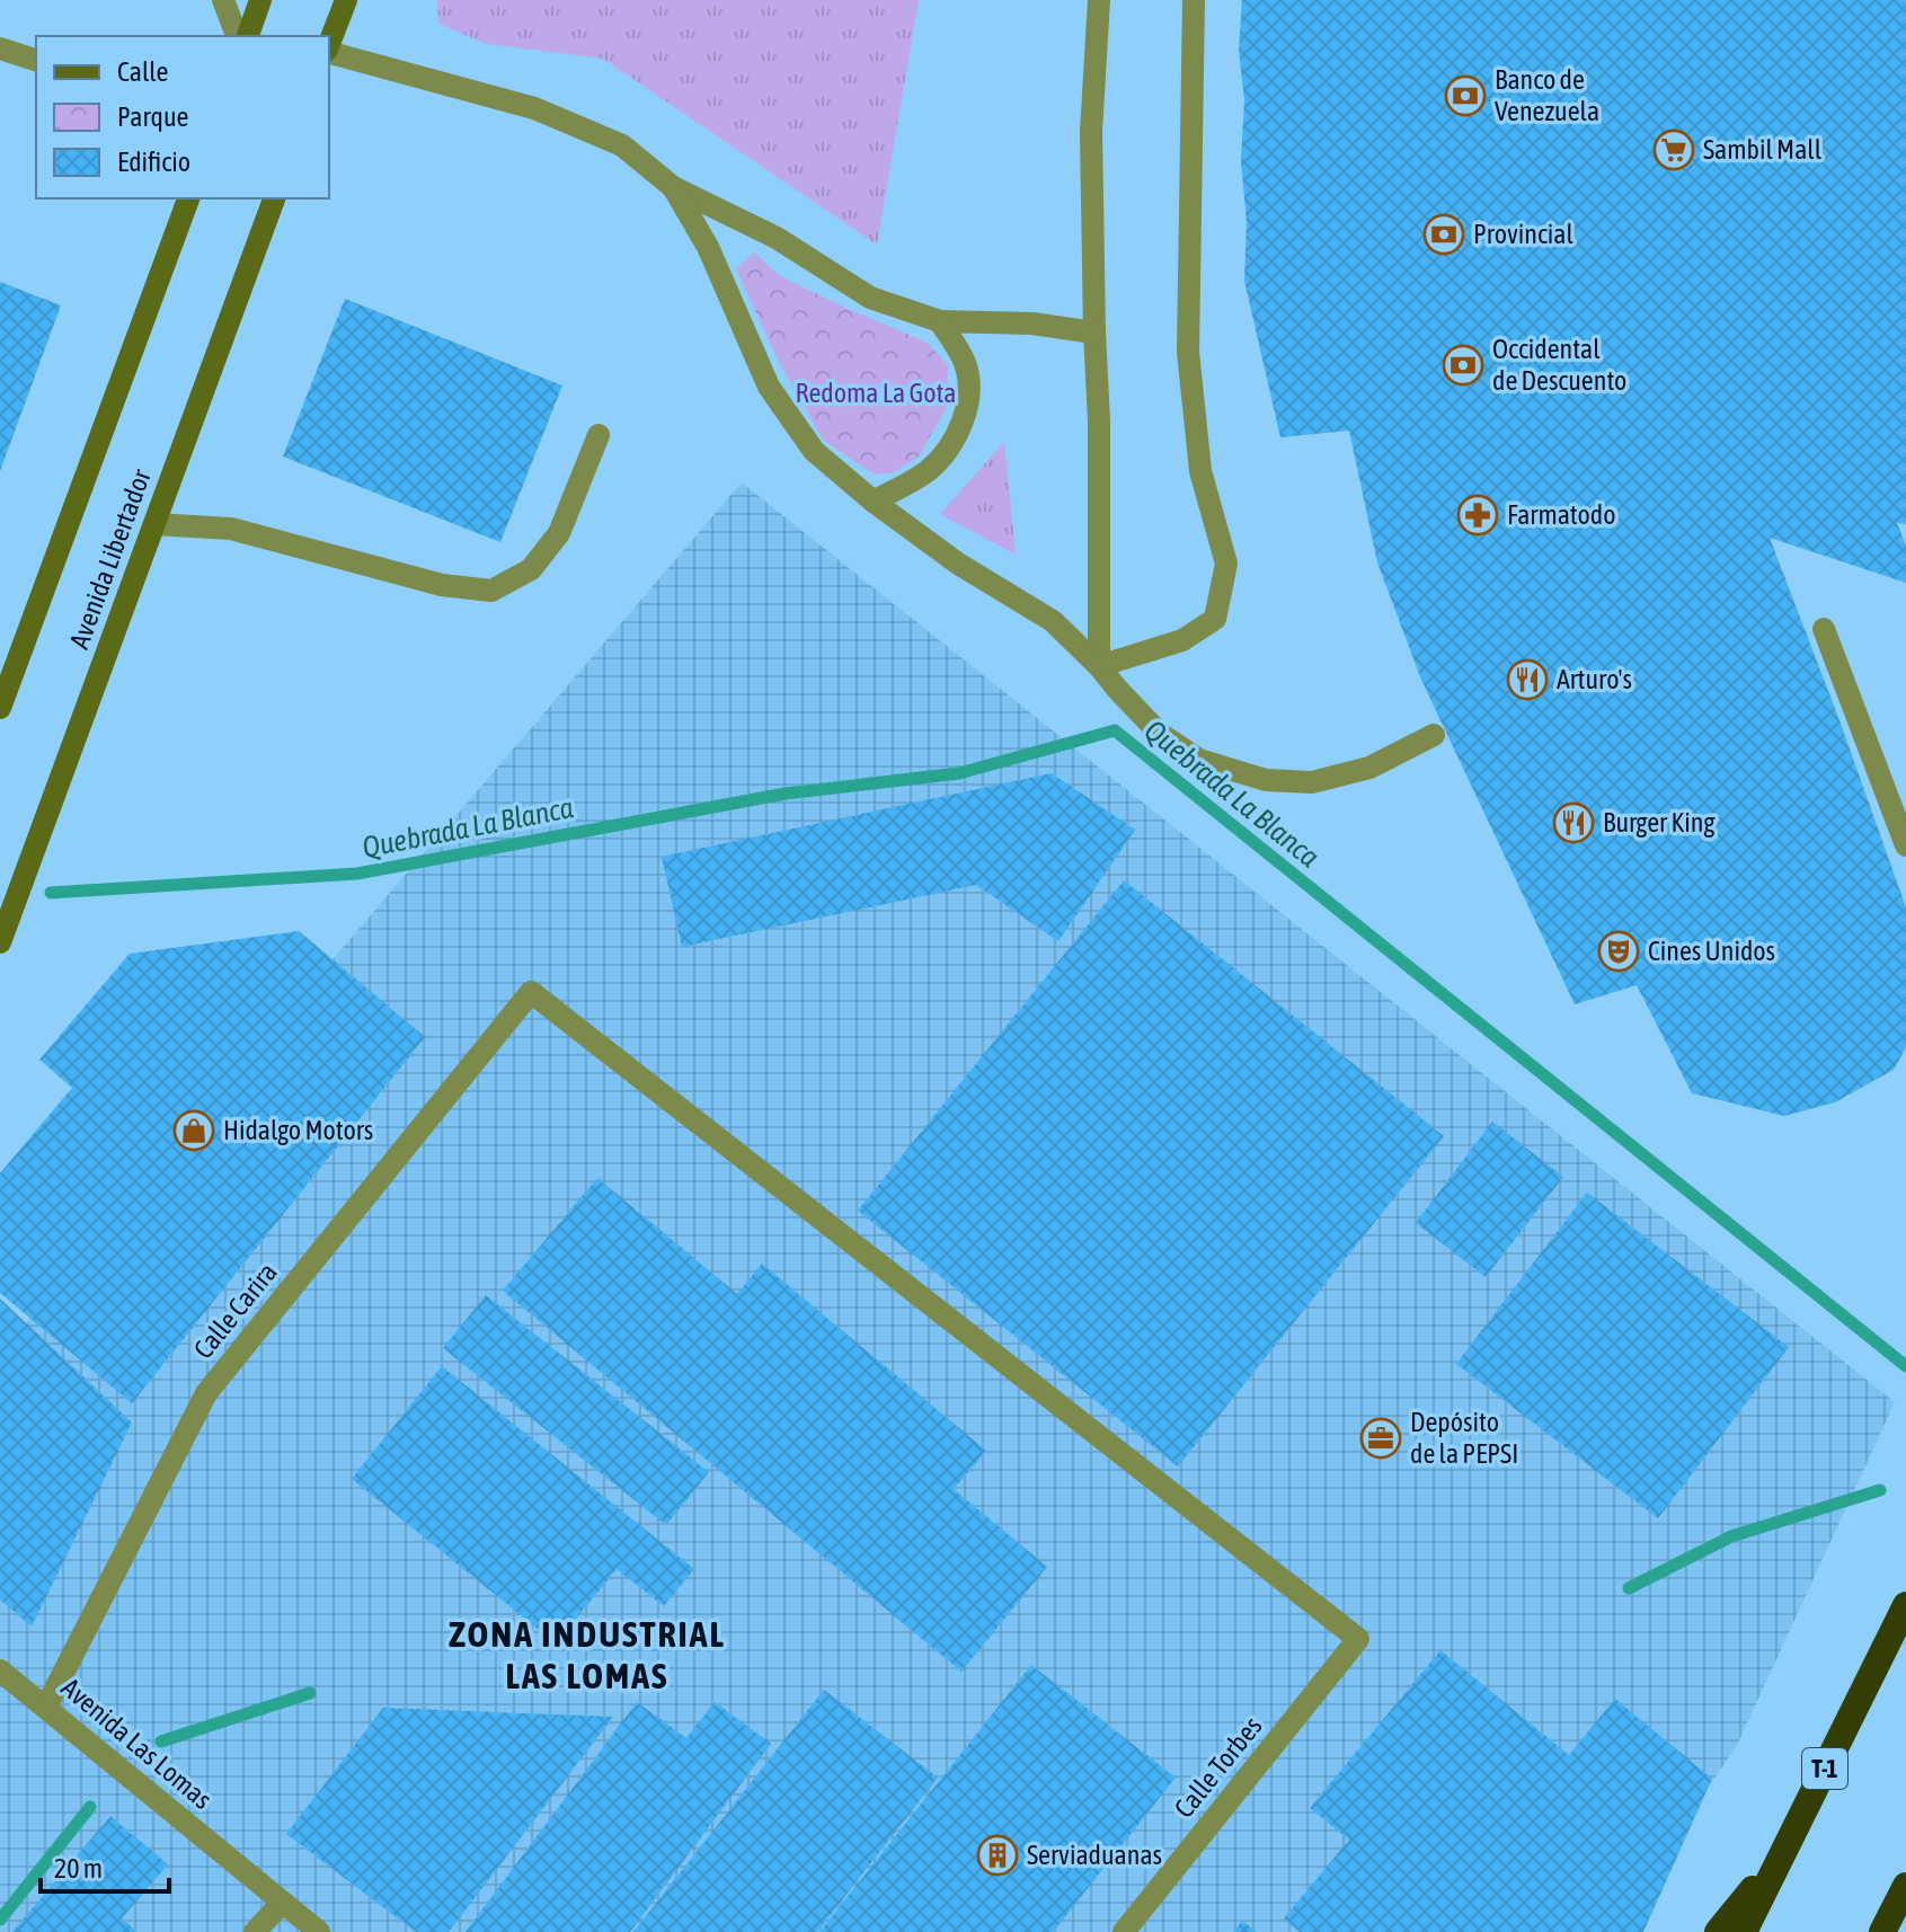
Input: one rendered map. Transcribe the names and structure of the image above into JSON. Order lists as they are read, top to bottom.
{
  "streets": {
    "highway": ["T-1"],
    "main road": ["Avenida Libertador"],
    "street": ["Calle Carira", "Avenida Las Lomas", "Calle Torbes"]
  },
  "crossings": [
    ["Calle Carira", "Avenida Las Lomas"],
    ["Calle Carira", "Calle Torbes"]
  ],
  "districts": ["ZONA INDUSTRIAL LAS LOMAS"],
  "water": ["Quebrada La Blanca"],
  "parks": ["Redoma La Gota"],
  "places": {
    "bank": ["Banco de Venezuela", "Provincial", "Occidental de Descuento"],
    "supermarket": ["Sambil Mall"],
    "pharmacy": ["Farmatodo"],
    "restaurant": ["Arturo's", "Burger King"],
    "theatre": ["Cines Unidos"],
    "shop": ["Hidalgo Motors"],
    "office": ["Depósito de la PEPSI"],
    "building": ["Serviaduanas"]
  },
  "legend": ["Calle", "Parque", "Edificio"],
  "scale_bar": "20 m"
}
